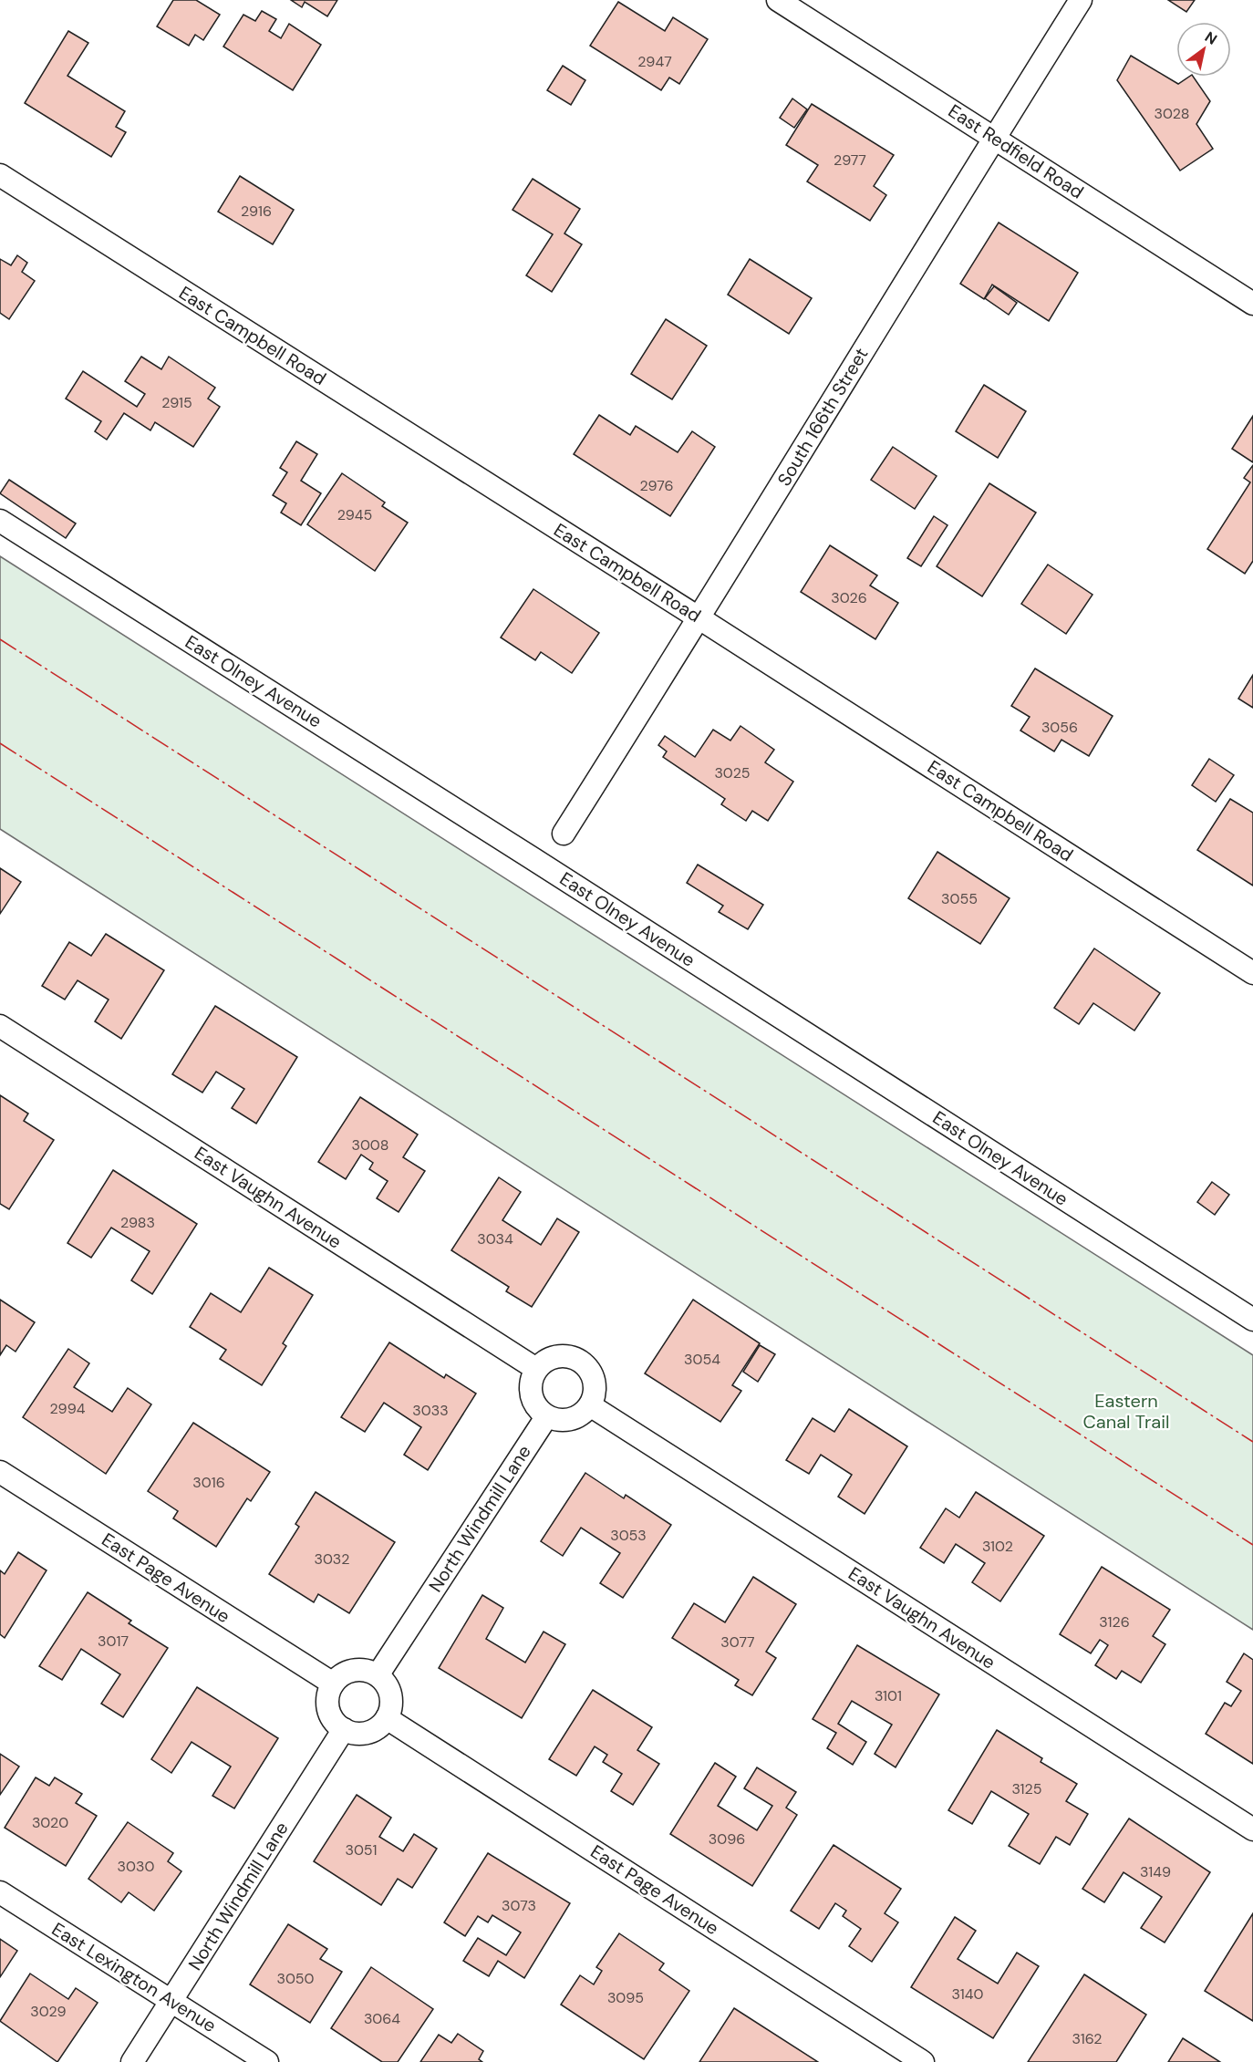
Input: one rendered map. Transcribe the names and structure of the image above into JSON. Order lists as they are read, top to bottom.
{
  "streets": {
    "street": [
      "East Redfield Road",
      "East Campbell Road",
      "South 166th Street",
      "East Olney Avenue",
      "East Vaughn Avenue",
      "North Windmill Lane",
      "East Page Avenue",
      "East Lexington Avenue"
    ]
  },
  "crossings": [
    ["East Redfield Road", "South 166th Street"],
    ["East Campbell Road", "South 166th Street"],
    ["East Vaughn Avenue", "North Windmill Lane"],
    ["North Windmill Lane", "East Page Avenue"],
    ["North Windmill Lane", "East Lexington Avenue"]
  ],
  "parks": ["Eastern Canal Trail"],
  "house_numbers": [
    "2947",
    "3028",
    "2977",
    "2916",
    "2915",
    "2976",
    "2945",
    "3026",
    "3056",
    "3025",
    "3055",
    "3008",
    "2983",
    "3034",
    "3054",
    "2994",
    "3033",
    "3016",
    "3053",
    "3102",
    "3032",
    "3126",
    "3017",
    "3077",
    "3101",
    "3125",
    "3020",
    "3096",
    "3051",
    "3030",
    "3149",
    "3073",
    "3050",
    "3140",
    "3095",
    "3029",
    "3064",
    "3162"
  ],
  "north": "top right"
}
